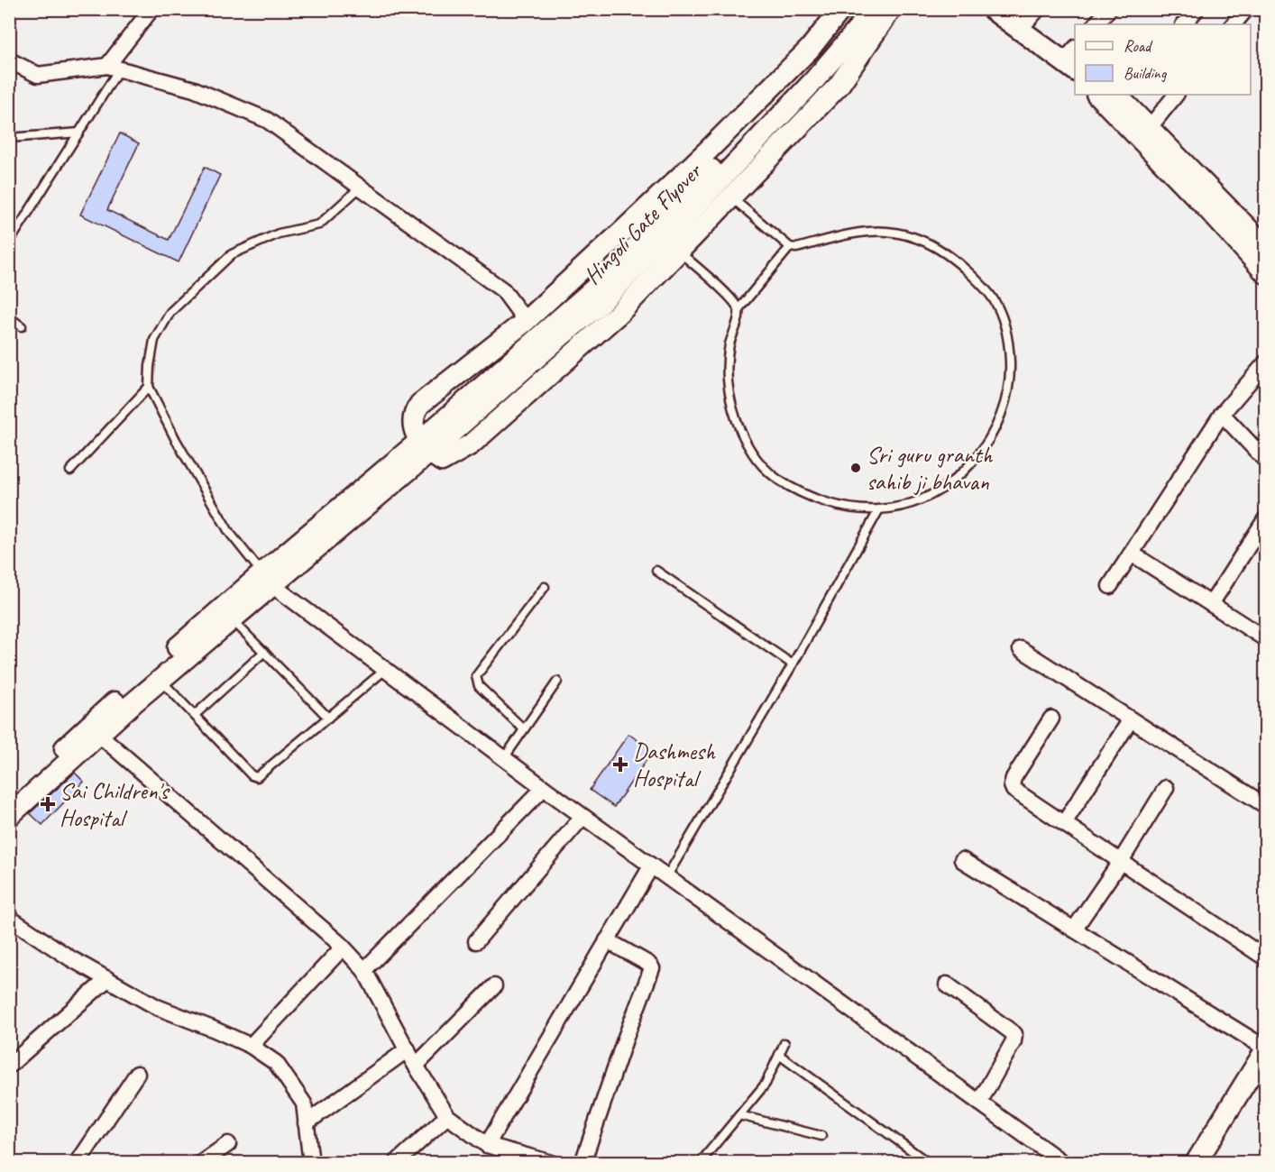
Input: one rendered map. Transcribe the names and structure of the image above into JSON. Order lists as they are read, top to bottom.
{
  "streets": {
    "main road": ["Hingoli Gate Flyover"]
  },
  "places": {
    "other": ["Sri guru granth sahib ji bhavan"],
    "health": ["Dashmesh Hospital", "Sai Children's Hospital"]
  },
  "legend": ["Road", "Building"]
}
